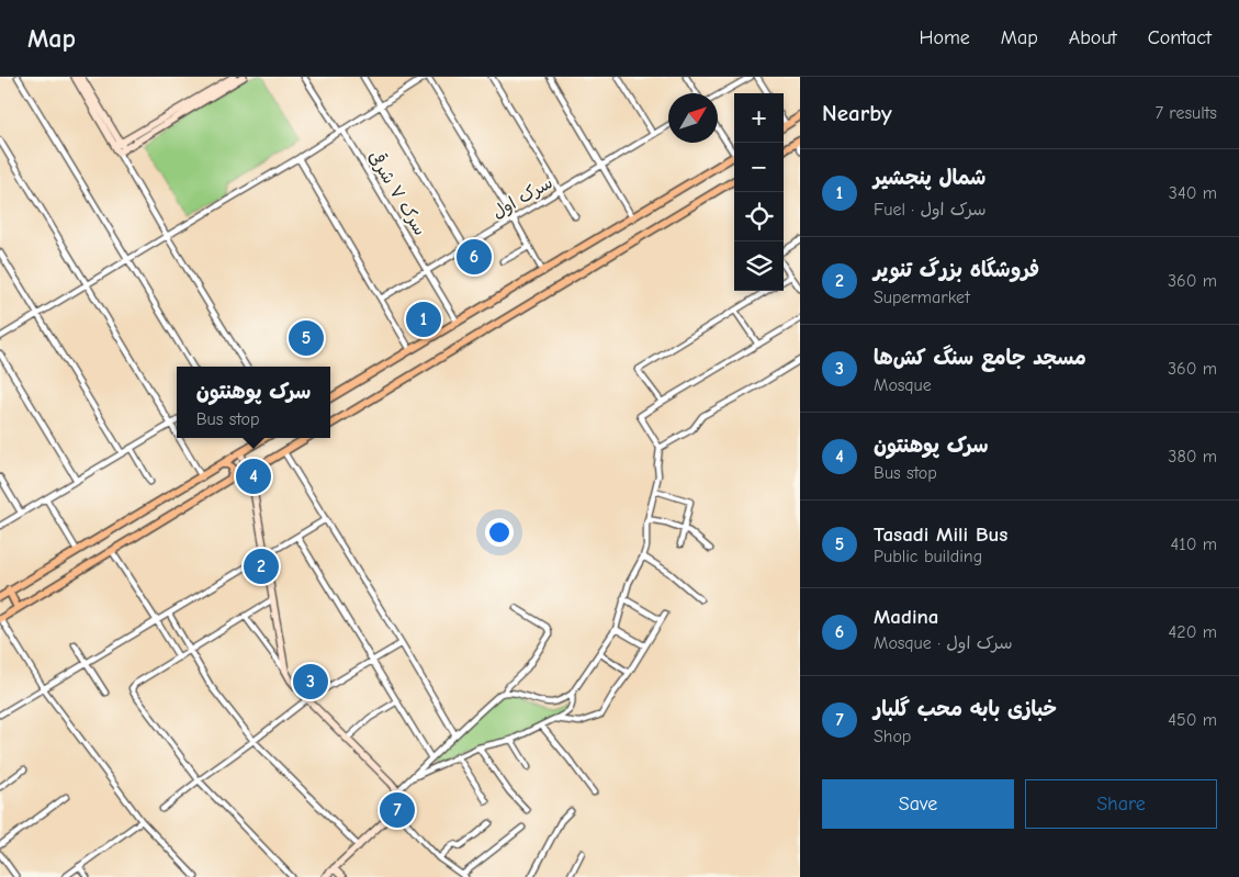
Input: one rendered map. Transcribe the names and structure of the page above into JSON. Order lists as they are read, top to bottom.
{
  "streets": {
    "street": ["سرک ۷ شرقی", "سرک‌ اول"]
  },
  "crossings": [
    ["سرک ۷ شرقی", "سرک‌ اول"]
  ],
  "north": "top right",
  "page": {
    "header": "Map",
    "nav": [
      "Home",
      "Map",
      "About",
      "Contact"
    ],
    "heading": ["Nearby", "7 results"],
    "map_buttons": ["+", "−"],
    "list": [
      {
        "mark": "1",
        "name": "شمال پنجشیر",
        "note": "Fuel · سرک‌ اول",
        "value": "340 m"
      },
      {
        "mark": "2",
        "name": "فروشگاه بزرگ تنویر",
        "note": "Supermarket",
        "value": "360 m"
      },
      {
        "mark": "3",
        "name": "مسجد جامع سنگ کش‌ها",
        "note": "Mosque",
        "value": "360 m"
      },
      {
        "mark": "4",
        "name": "سرک پوهنتون",
        "note": "Bus stop",
        "value": "380 m"
      },
      {
        "mark": "5",
        "name": "Tasadi Mili Bus",
        "note": "Public building",
        "value": "410 m"
      },
      {
        "mark": "6",
        "name": "Madina",
        "note": "Mosque · سرک‌ اول",
        "value": "420 m"
      },
      {
        "mark": "7",
        "name": "خبازی بابه محب گلبار",
        "note": "Shop",
        "value": "450 m"
      }
    ],
    "pins": [
      "6",
      "1",
      "5",
      "4",
      "2",
      "3",
      "7"
    ],
    "popup": ["سرک پوهنتون", "Bus stop"],
    "buttons": ["Save", "Share"]
  }
}
